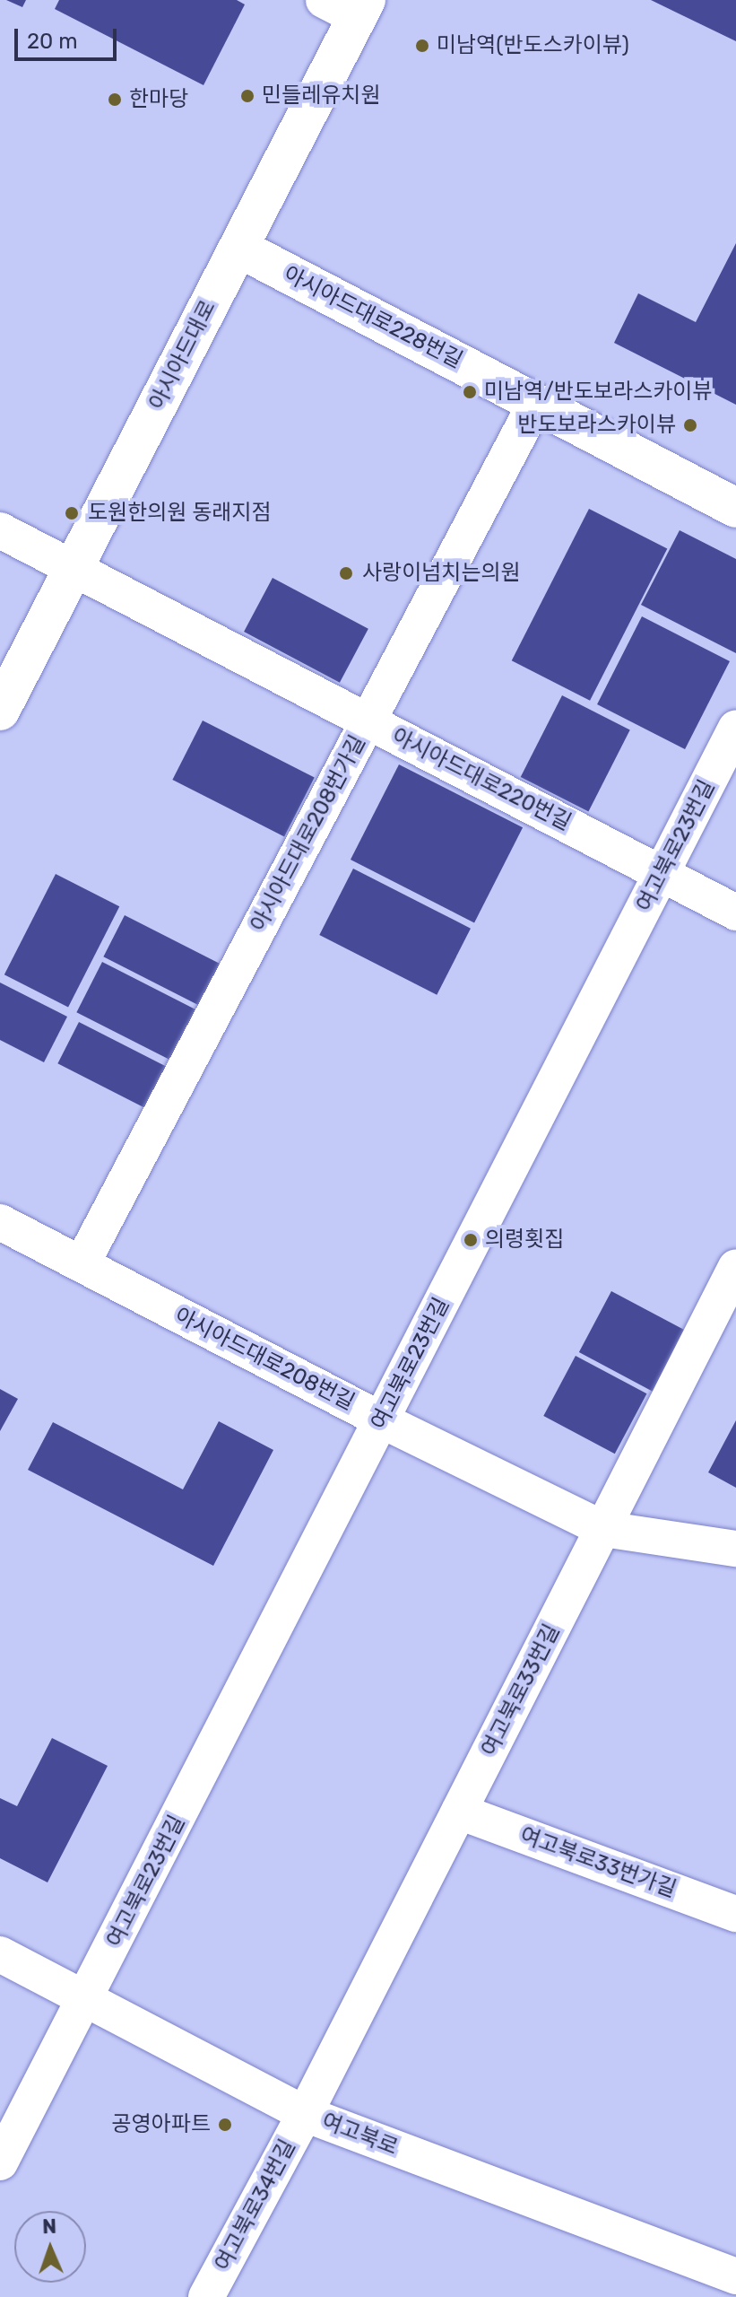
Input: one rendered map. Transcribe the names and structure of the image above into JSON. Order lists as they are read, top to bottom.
{
  "streets": {
    "main road": ["아시아드대로228번길", "아시아드대로"],
    "street": [
      "아시아드대로220번길",
      "아시아드대로208번가길",
      "여고북로23번길",
      "아시아드대로208번길",
      "여고북로33번길",
      "여고북로33번가길",
      "여고북로",
      "여고북로34번길"
    ]
  },
  "crossings": [
    ["아시아드대로228번길", "아시아드대로"],
    ["아시아드대로228번길", "아시아드대로208번가길"],
    ["아시아드대로", "아시아드대로220번길"],
    ["아시아드대로220번길", "아시아드대로208번가길"],
    ["아시아드대로220번길", "여고북로23번길"],
    ["아시아드대로208번가길", "아시아드대로208번길"],
    ["여고북로23번길", "아시아드대로208번길"],
    ["여고북로23번길", "여고북로"],
    ["아시아드대로208번길", "여고북로33번길"],
    ["여고북로33번길", "여고북로33번가길"],
    ["여고북로33번길", "여고북로"],
    ["여고북로33번길", "여고북로34번길"],
    ["여고북로", "여고북로34번길"]
  ],
  "places": [
    "미남역(반도스카이뷰)",
    "민들레유치원",
    "한마당",
    "미남역/반도보라스카이뷰",
    "반도보라스카이뷰",
    "도원한의원 동래지점",
    "사랑이넘치는의원",
    "의령횟집",
    "공영아파트"
  ],
  "scale_bar": "20 m",
  "north": "top"
}
